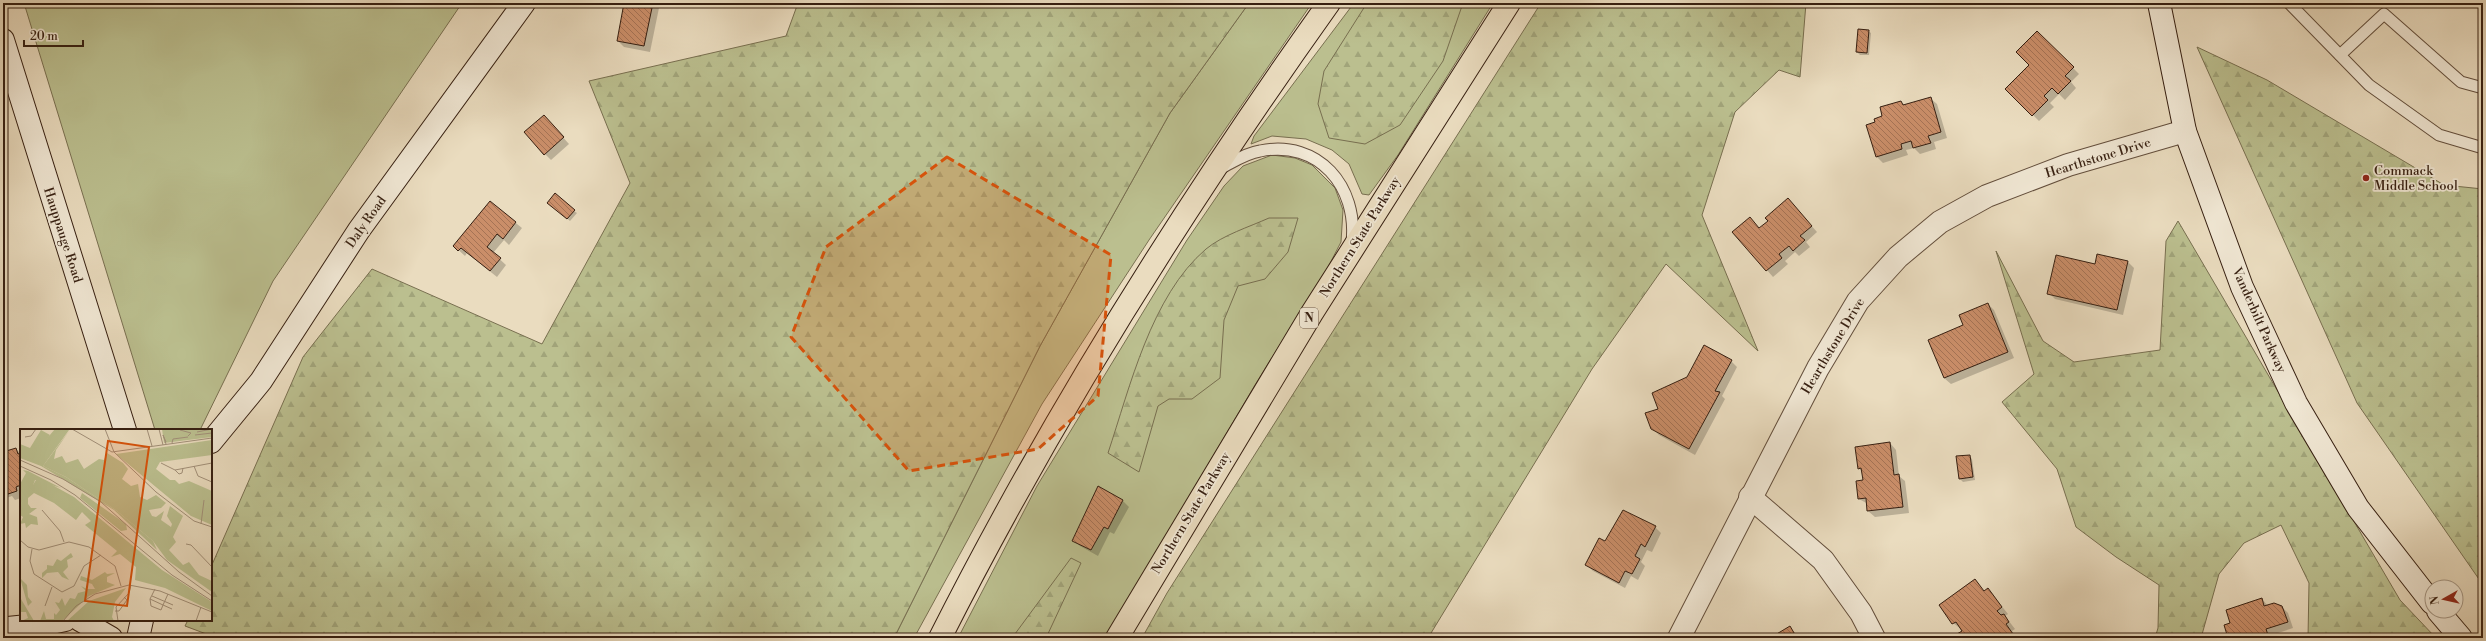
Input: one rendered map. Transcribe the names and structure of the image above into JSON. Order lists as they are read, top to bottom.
{
  "streets": {
    "highway": ["Northern State Parkway", "N"],
    "street": [
      "Hearthstone Drive",
      "Daly Road",
      "Hauppauge Road",
      "Vanderbilt Parkway"
    ]
  },
  "crossings": [
    ["Hearthstone Drive", "Vanderbilt Parkway"]
  ],
  "places": ["Commack Middle School"],
  "scale_bar": "20 m",
  "north": "left"
}
